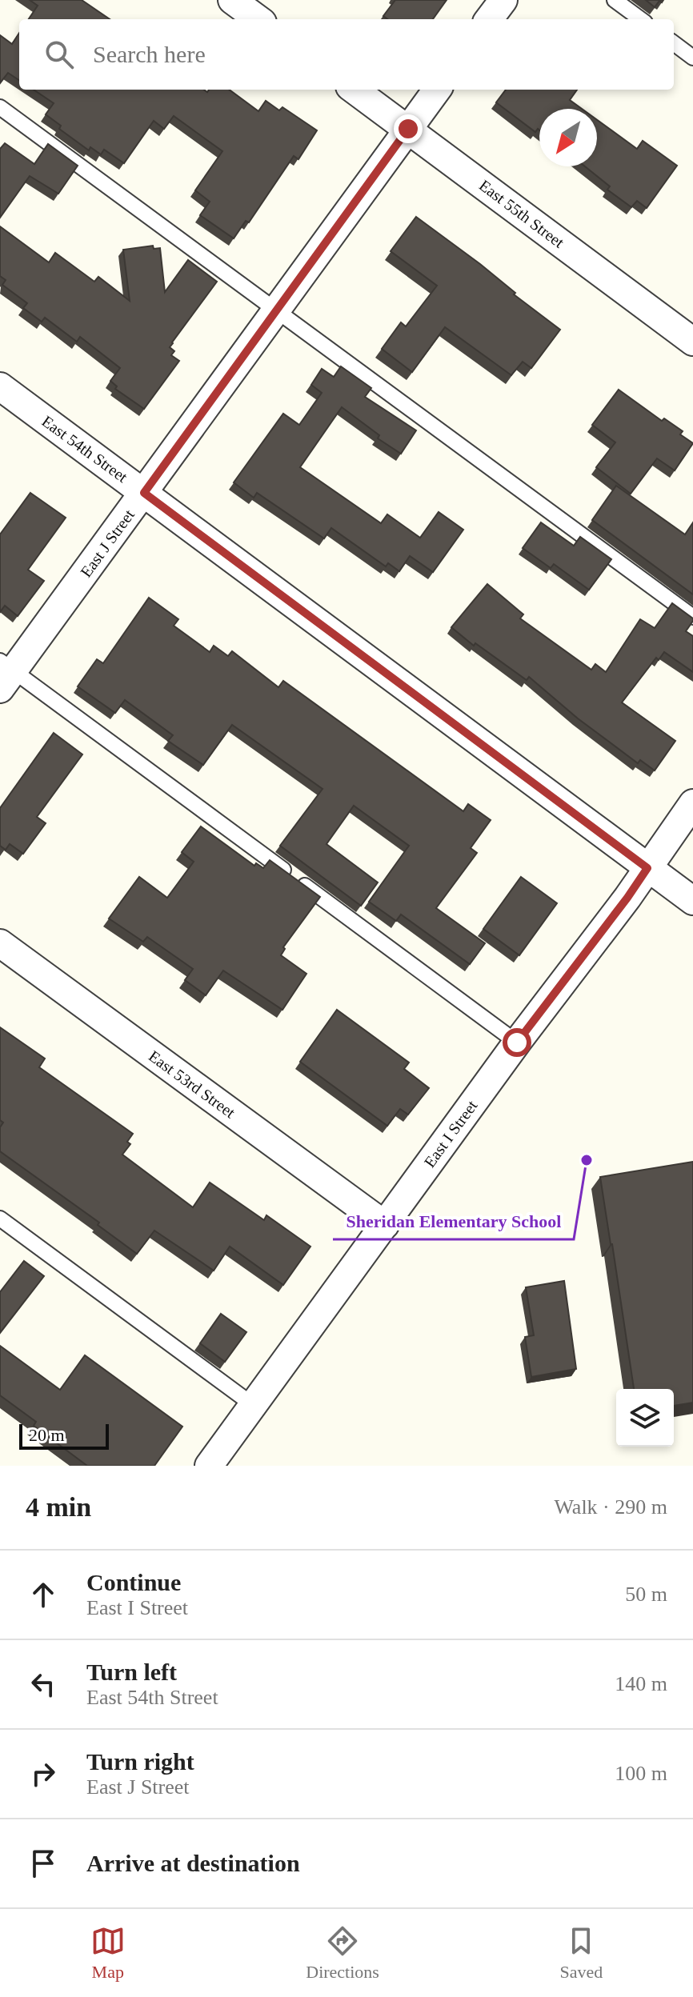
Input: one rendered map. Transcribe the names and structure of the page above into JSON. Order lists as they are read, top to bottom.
{
  "streets": {
    "street": [
      "East 55th Street",
      "East 54th Street",
      "East J Street",
      "East 53rd Street",
      "East I Street"
    ]
  },
  "crossings": [
    ["East 55th Street", "East J Street"],
    ["East 54th Street", "East J Street"],
    ["East 54th Street", "East I Street"],
    ["East 53rd Street", "East I Street"]
  ],
  "places": ["Sheridan Elementary School"],
  "scale_bar": "20 m",
  "north": "bottom left",
  "page": {
    "search": "Search here",
    "scale": "20 m",
    "heading": ["4 min", "Walk · 290 m"],
    "list": [
      ["Continue", "East I Street", "50 m"],
      ["Turn left", "East 54th Street", "140 m"],
      ["Turn right", "East J Street", "100 m"],
      "Arrive at destination"
    ],
    "nav": ["Map", "Directions", "Saved"]
  }
}
